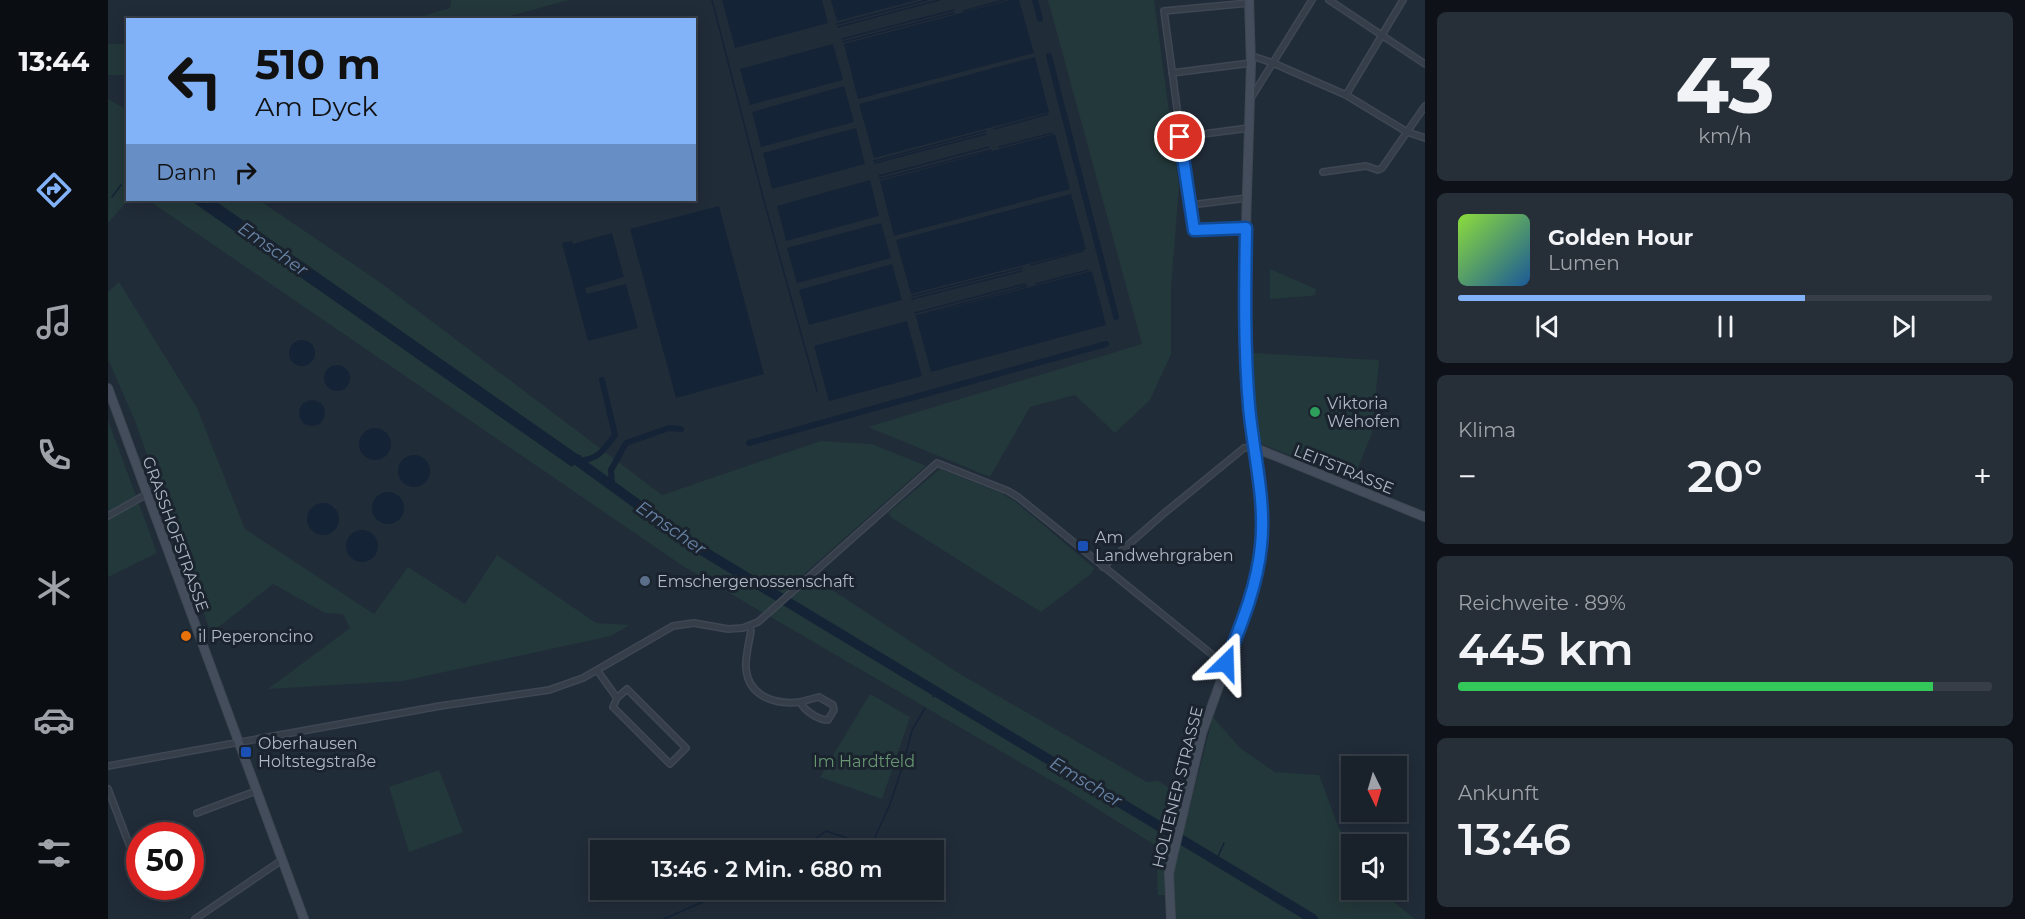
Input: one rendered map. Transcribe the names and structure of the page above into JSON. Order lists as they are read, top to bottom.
{
  "streets": {
    "main road": ["LEITSTRASSE", "GRASSHOFSTRASSE", "HOLTENER STRASSE"]
  },
  "crossings": [
    ["LEITSTRASSE", "HOLTENER STRASSE"]
  ],
  "water": ["Emscher"],
  "parks": ["Im Hardtfeld"],
  "places": {
    "other": ["Viktoria Wehofen", "Emschergenossenschaft", "il Peperoncino"],
    "transit": ["Am Landwehrgraben", "Oberhausen Holtstegstraße"]
  },
  "north": "bottom",
  "page": {
    "tabs": "13:44",
    "tile": [
      ["43", "km/h"],
      "Klima",
      ["Reichweite · 89%", "445 km"],
      ["Ankunft", "13:46"]
    ],
    "turn": ["510 m", "Am Dyck"],
    "then": "Dann",
    "song": ["Golden Hour", "Lumen"],
    "heat": ["−", "20°", "+"],
    "limit": "50",
    "trip": "13:46 · 2 Min. · 680 m"
  }
}
